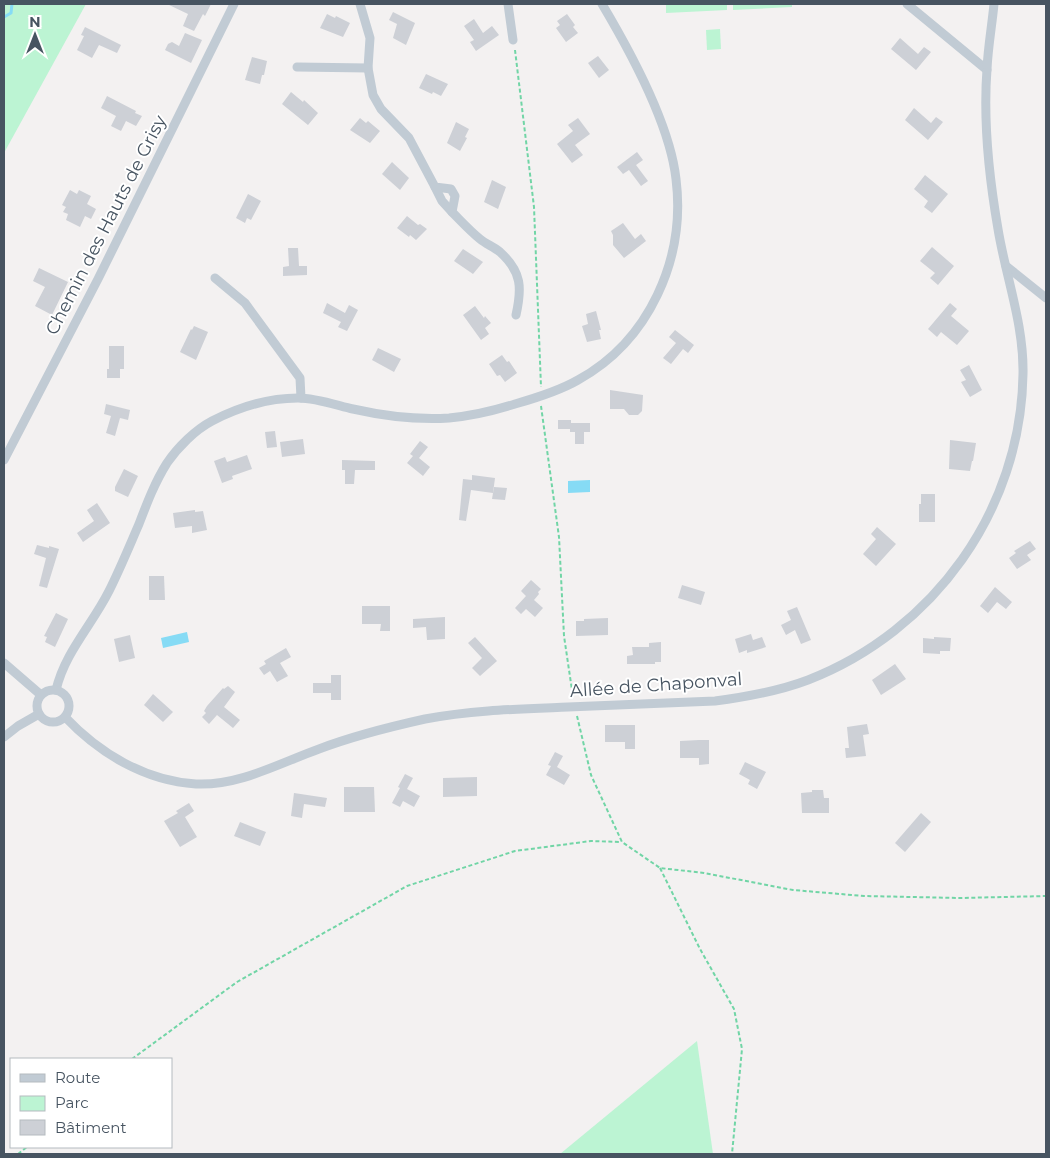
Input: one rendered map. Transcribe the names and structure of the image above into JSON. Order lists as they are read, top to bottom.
{
  "streets": {
    "street": ["Chemin des Hauts de Grisy", "Allée de Chaponval"]
  },
  "legend": ["Route", "Parc", "Bâtiment"],
  "north": "top"
}
